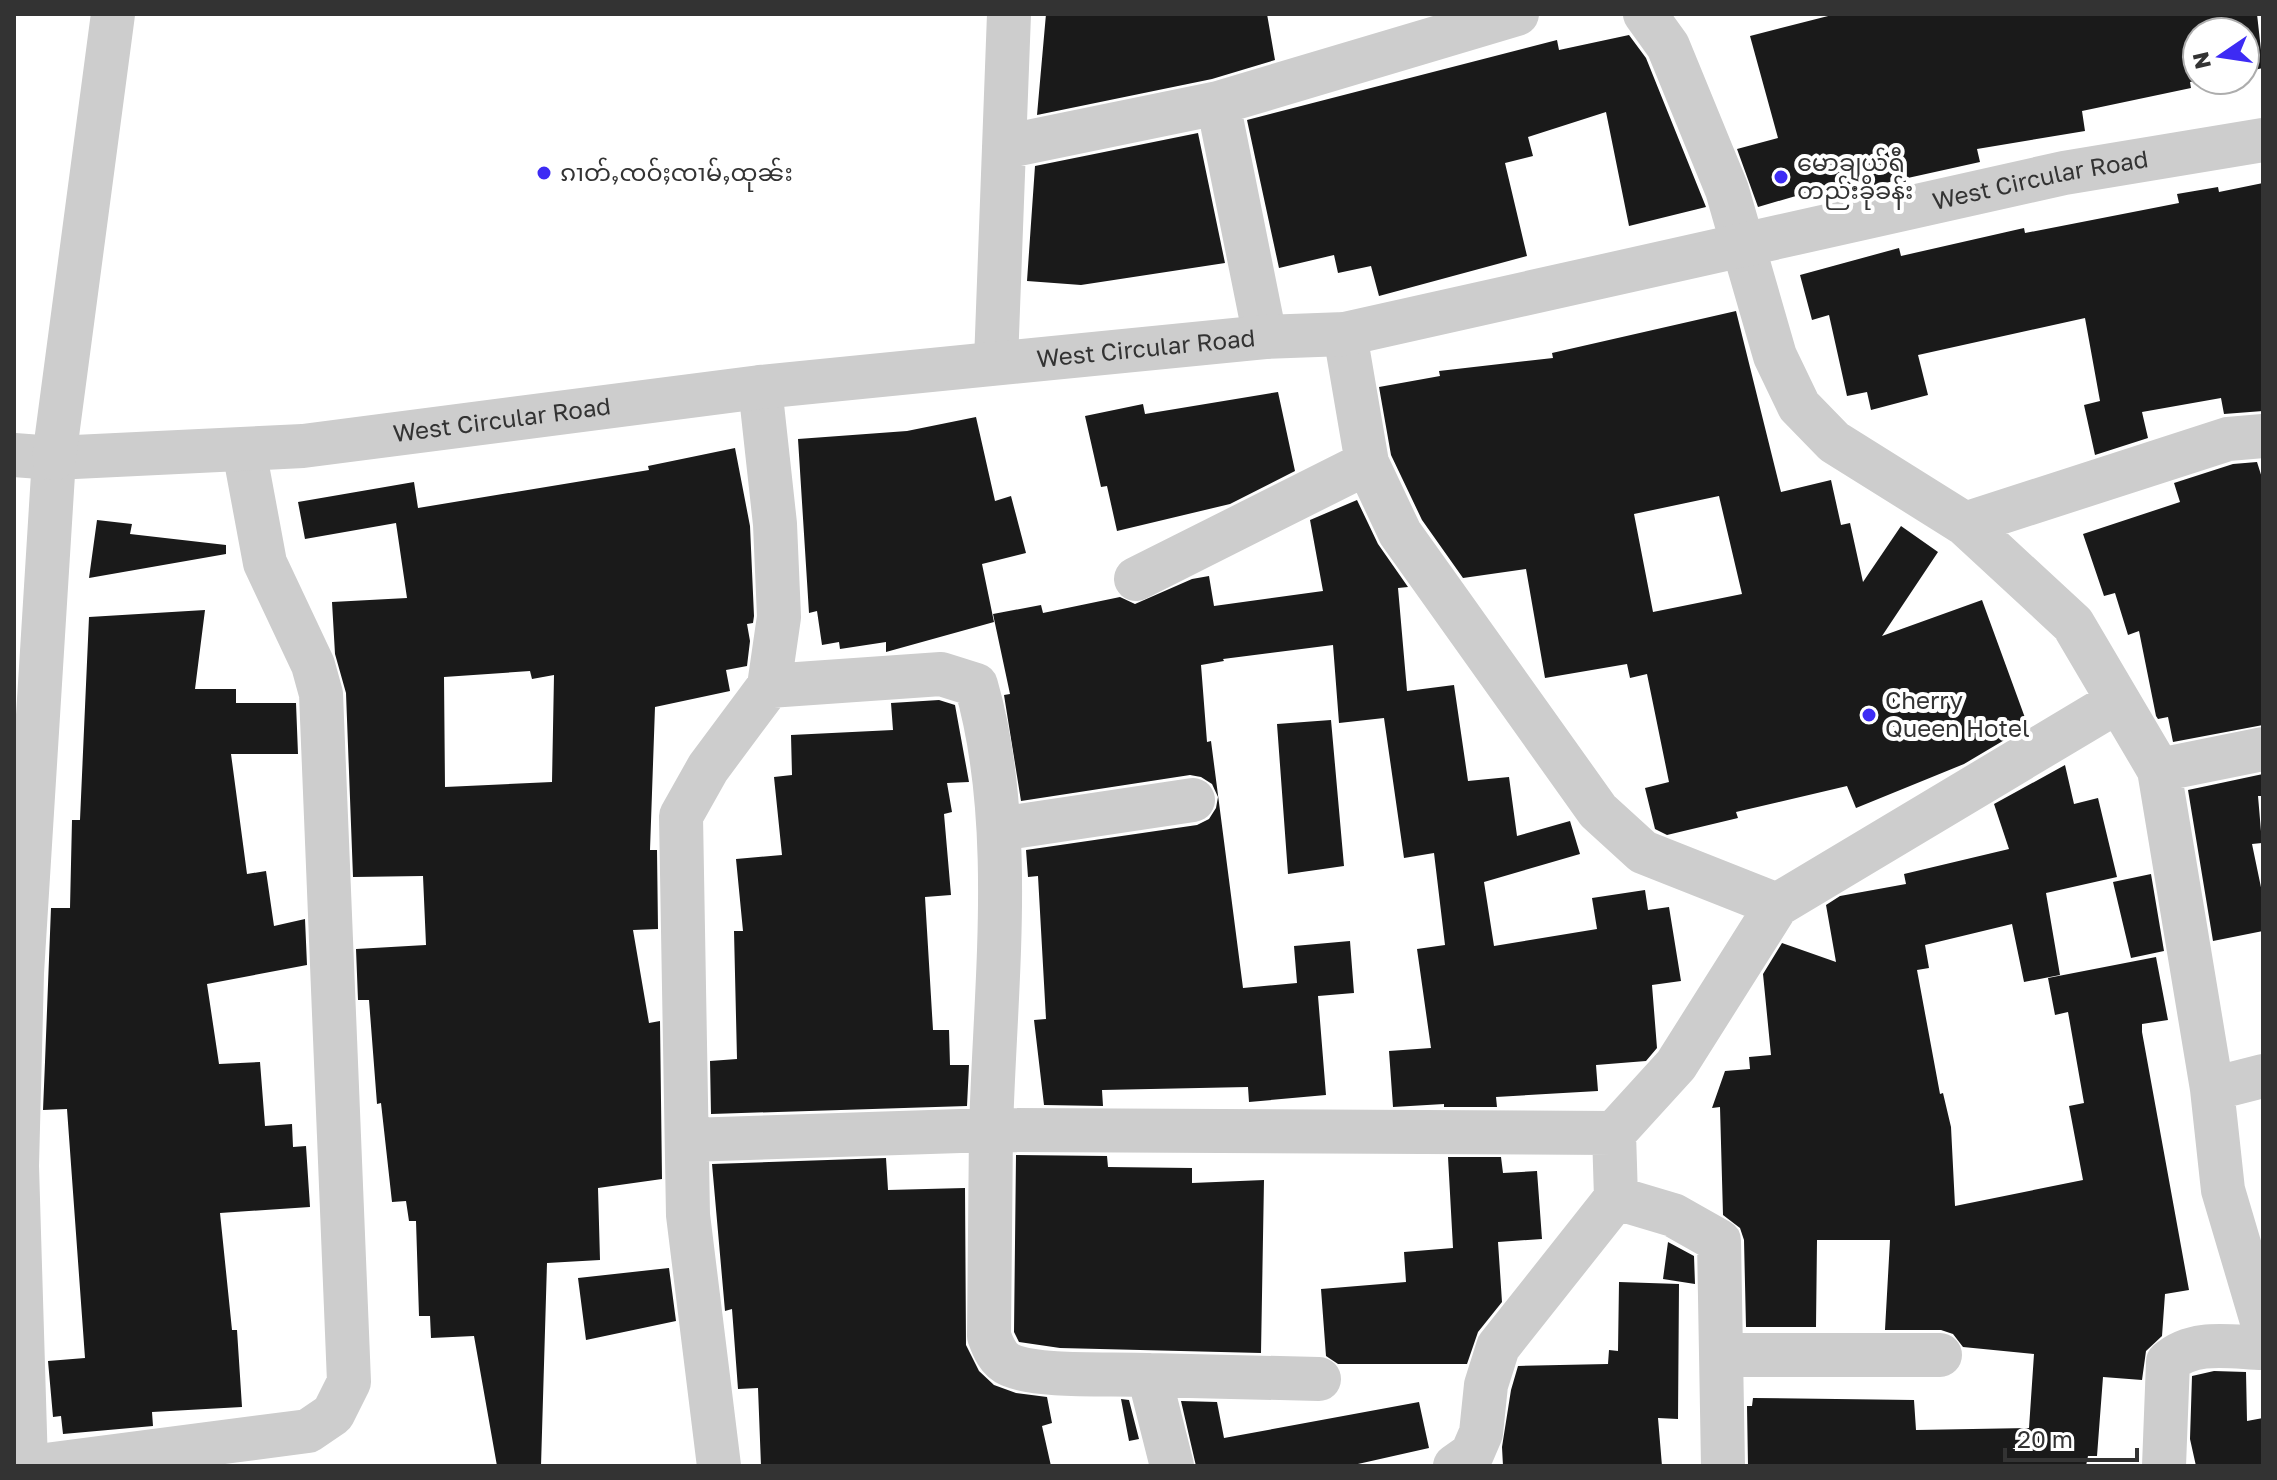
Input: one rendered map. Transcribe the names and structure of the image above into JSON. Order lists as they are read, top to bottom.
{
  "streets": {
    "street": ["West Circular Road"]
  },
  "places": ["ၵၢတ်ႇၸဝ်ႈၸၢမ်ႇထုၼ်း", "မောချယ်ရီ တည်းခိုခန်း", "Cherry Queen Hotel"],
  "scale_bar": "20 m",
  "north": "left"
}
